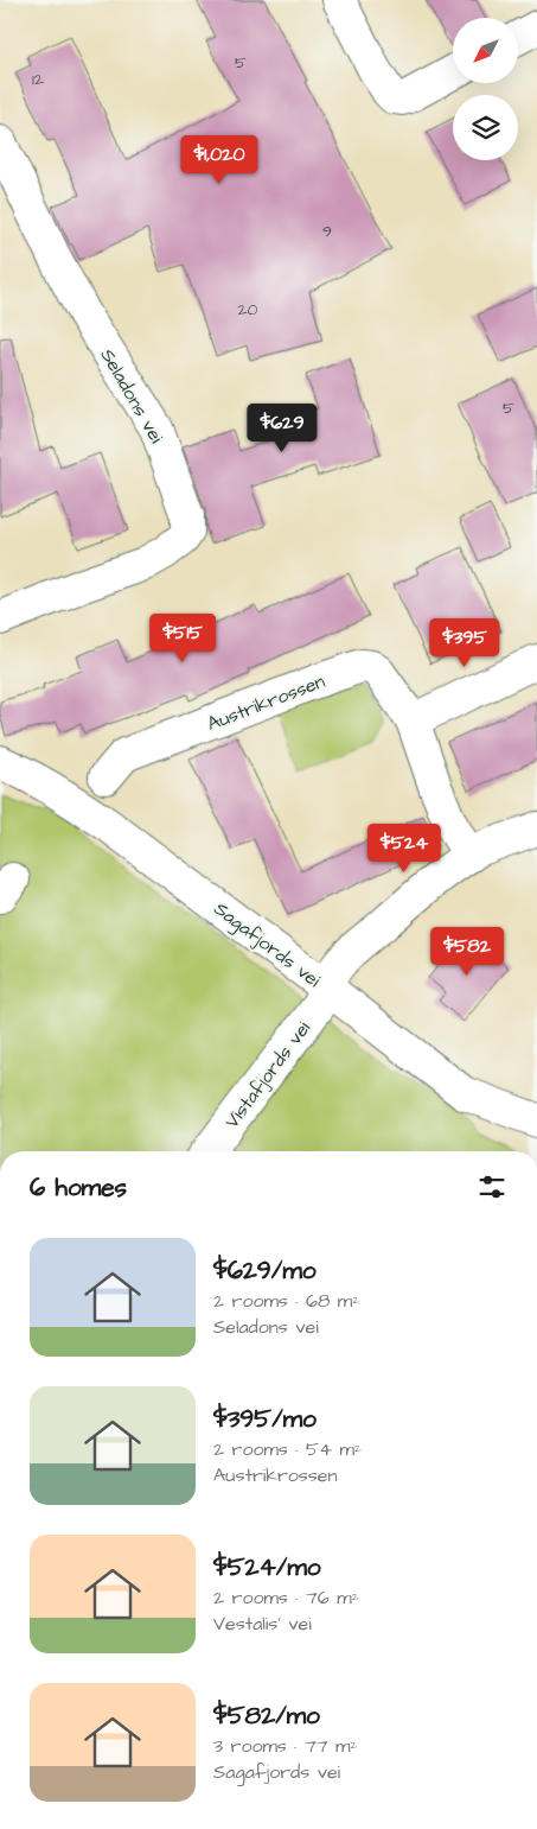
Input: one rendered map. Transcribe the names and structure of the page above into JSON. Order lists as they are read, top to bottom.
{
  "streets": {
    "street": [
      "Seladons vei",
      "Austrikrossen",
      "Sagafjords vei",
      "Vistafjords vei"
    ]
  },
  "crossings": [
    ["Austrikrossen", "Vistafjords vei"],
    ["Sagafjords vei", "Vistafjords vei"]
  ],
  "house_numbers": [
    "5",
    "12",
    "9",
    "20",
    "5"
  ],
  "north": "bottom left",
  "page": {
    "price": [
      "$1,020",
      "$629",
      "$515",
      "$395",
      "$524",
      "$582"
    ],
    "heading": "6 homes",
    "list": [
      {
        "name": "$629/mo",
        "note": "2 rooms · 68 m² · Seladons vei"
      },
      {
        "name": "$395/mo",
        "note": "2 rooms · 54 m² · Austrikrossen"
      },
      {
        "name": "$524/mo",
        "note": "2 rooms · 76 m² · Vestalis' vei"
      },
      {
        "name": "$582/mo",
        "note": "3 rooms · 77 m² · Sagafjords vei"
      }
    ]
  }
}
